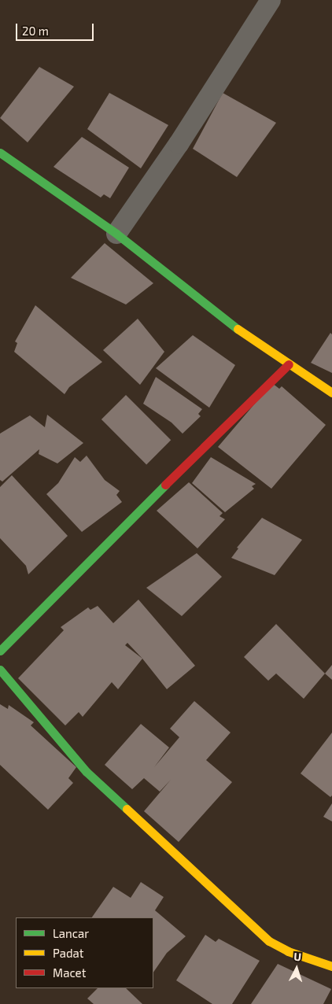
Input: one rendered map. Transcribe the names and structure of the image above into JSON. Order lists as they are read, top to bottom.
{
  "legend": ["Lancar", "Padat", "Macet"],
  "scale_bar": "20 m",
  "north": "top"
}
